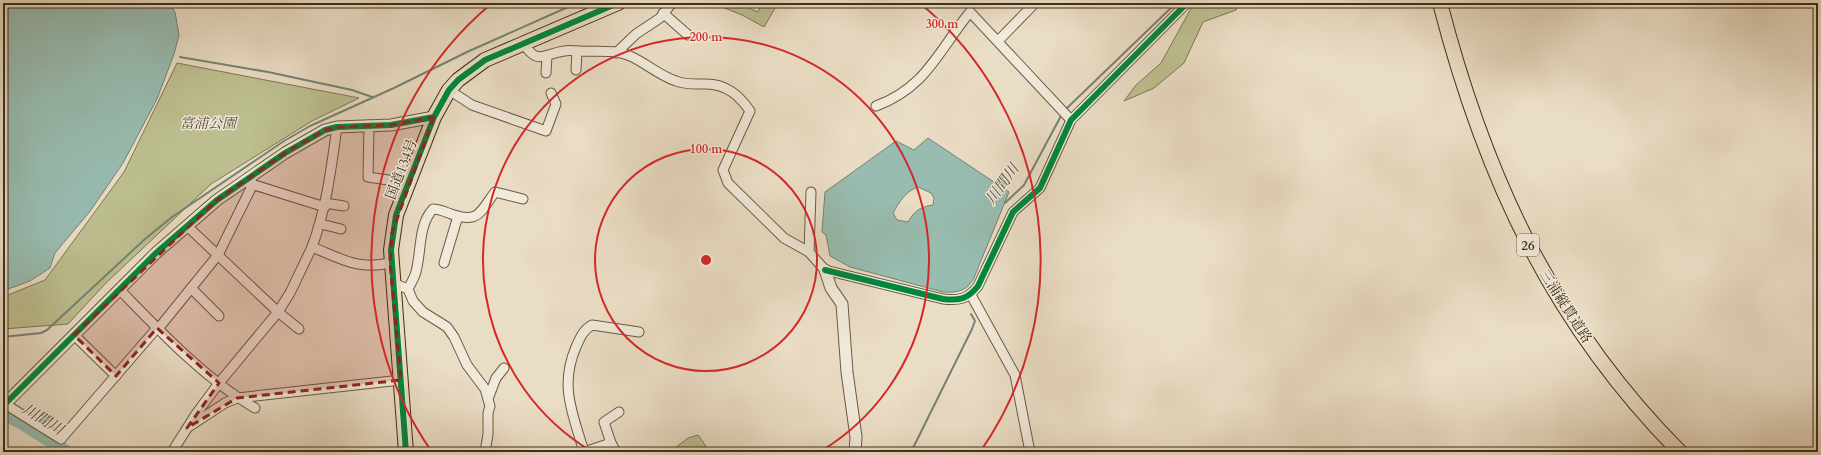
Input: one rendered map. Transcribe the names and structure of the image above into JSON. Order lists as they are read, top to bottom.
{
  "streets": {
    "main road": ["国道134号", "26", "三浦縦貫道路"]
  },
  "water": ["川間川"],
  "parks": ["富浦公園"],
  "rings": ["300 m", "200 m", "100 m"]
}
